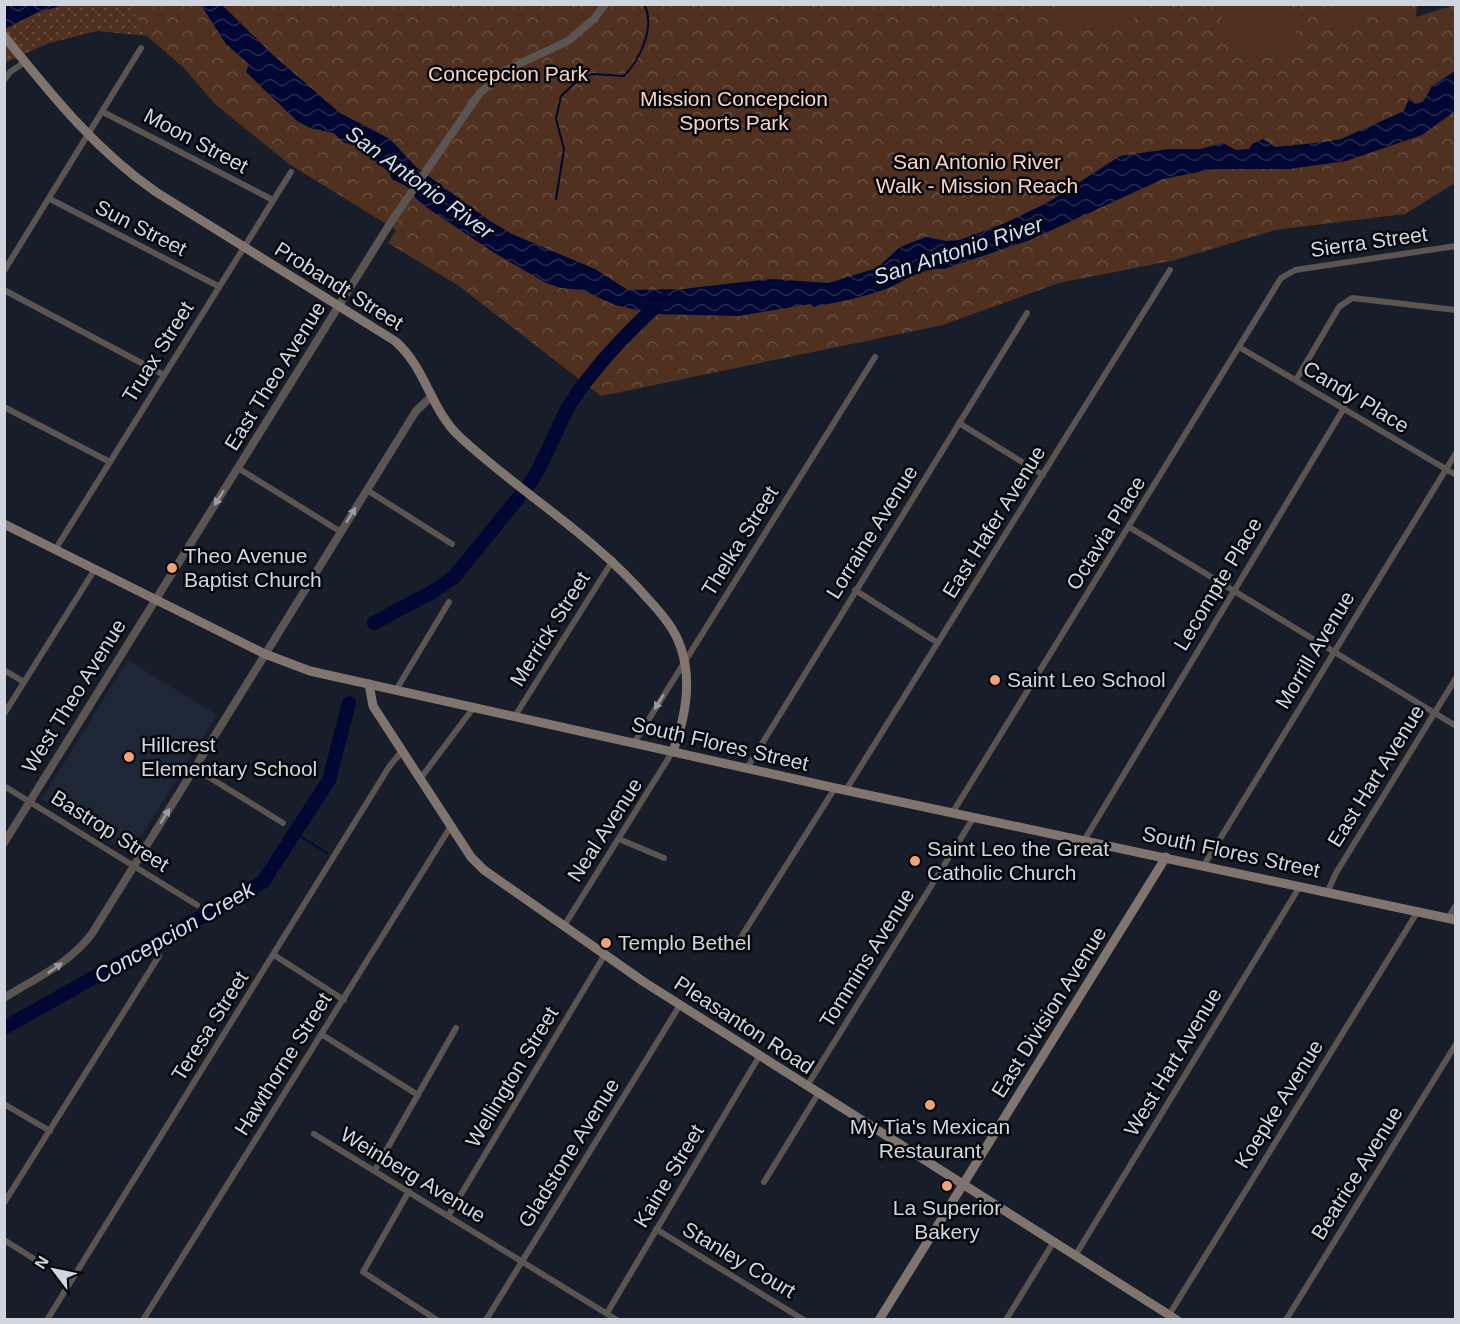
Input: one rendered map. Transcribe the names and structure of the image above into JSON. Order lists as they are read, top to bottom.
{
  "streets": {
    "main road": [
      "Probandt Street",
      "South Flores Street",
      "East Division Avenue",
      "Pleasanton Road"
    ],
    "street": [
      "Moon Street",
      "Sun Street",
      "Sierra Street",
      "Truax Street",
      "East Theo Avenue",
      "Candy Place",
      "East Hafer Avenue",
      "Lorraine Avenue",
      "Octavia Place",
      "Thelka Street",
      "Lecompte Place",
      "Merrick Street",
      "Morrill Avenue",
      "West Theo Avenue",
      "East Hart Avenue",
      "Neal Avenue",
      "Bastrop Street",
      "Tommins Avenue",
      "Teresa Street",
      "West Hart Avenue",
      "Hawthorne Street",
      "Wellington Street",
      "Koepke Avenue",
      "Gladstone Avenue",
      "Beatrice Avenue",
      "Weinberg Avenue",
      "Kaine Street",
      "Stanley Court"
    ]
  },
  "crossings": [
    ["Moon Street", "Truax Street"],
    ["Sun Street", "Truax Street"],
    ["Sierra Street", "Octavia Place"],
    ["Probandt Street", "Truax Street"],
    ["Probandt Street", "East Theo Avenue"],
    ["Probandt Street", "Thelka Street"],
    ["Probandt Street", "Merrick Street"],
    ["Probandt Street", "South Flores Street"],
    ["Probandt Street", "Neal Avenue"],
    ["Truax Street", "South Flores Street"],
    ["East Theo Avenue", "West Theo Avenue"],
    ["East Theo Avenue", "South Flores Street"],
    ["Candy Place", "Octavia Place"],
    ["Candy Place", "Lecompte Place"],
    ["Candy Place", "Morrill Avenue"],
    ["East Hafer Avenue", "South Flores Street"],
    ["Lorraine Avenue", "South Flores Street"],
    ["Octavia Place", "South Flores Street"],
    ["Thelka Street", "South Flores Street"],
    ["Lecompte Place", "South Flores Street"],
    ["Merrick Street", "South Flores Street"],
    ["Morrill Avenue", "South Flores Street"],
    ["West Theo Avenue", "South Flores Street"],
    ["West Theo Avenue", "Bastrop Street"],
    ["South Flores Street", "East Hart Avenue"],
    ["South Flores Street", "Neal Avenue"],
    ["South Flores Street", "Tommins Avenue"],
    ["South Flores Street", "East Division Avenue"],
    ["South Flores Street", "Pleasanton Road"],
    ["South Flores Street", "West Hart Avenue"],
    ["South Flores Street", "Koepke Avenue"],
    ["Neal Avenue", "Pleasanton Road"],
    ["Tommins Avenue", "Pleasanton Road"],
    ["East Division Avenue", "Pleasanton Road"],
    ["Pleasanton Road", "Teresa Street"],
    ["Pleasanton Road", "West Hart Avenue"],
    ["Pleasanton Road", "Hawthorne Street"],
    ["Pleasanton Road", "Wellington Street"],
    ["Pleasanton Road", "Koepke Avenue"],
    ["Pleasanton Road", "Gladstone Avenue"],
    ["Pleasanton Road", "Kaine Street"],
    ["Wellington Street", "Weinberg Avenue"],
    ["Gladstone Avenue", "Weinberg Avenue"],
    ["Weinberg Avenue", "Kaine Street"],
    ["Kaine Street", "Stanley Court"]
  ],
  "water": ["San Antonio River", "Concepcion Creek"],
  "parks": ["Concepcion Park", "Mission Concepcion Sports Park", "San Antonio River Walk - Mission Reach"],
  "places": [
    "Theo Avenue Baptist Church",
    "Saint Leo School",
    "Hillcrest Elementary School",
    "Saint Leo the Great Catholic Church",
    "Templo Bethel",
    "My Tia's Mexican Restaurant",
    "La Superior Bakery"
  ],
  "north": "top left"
}
